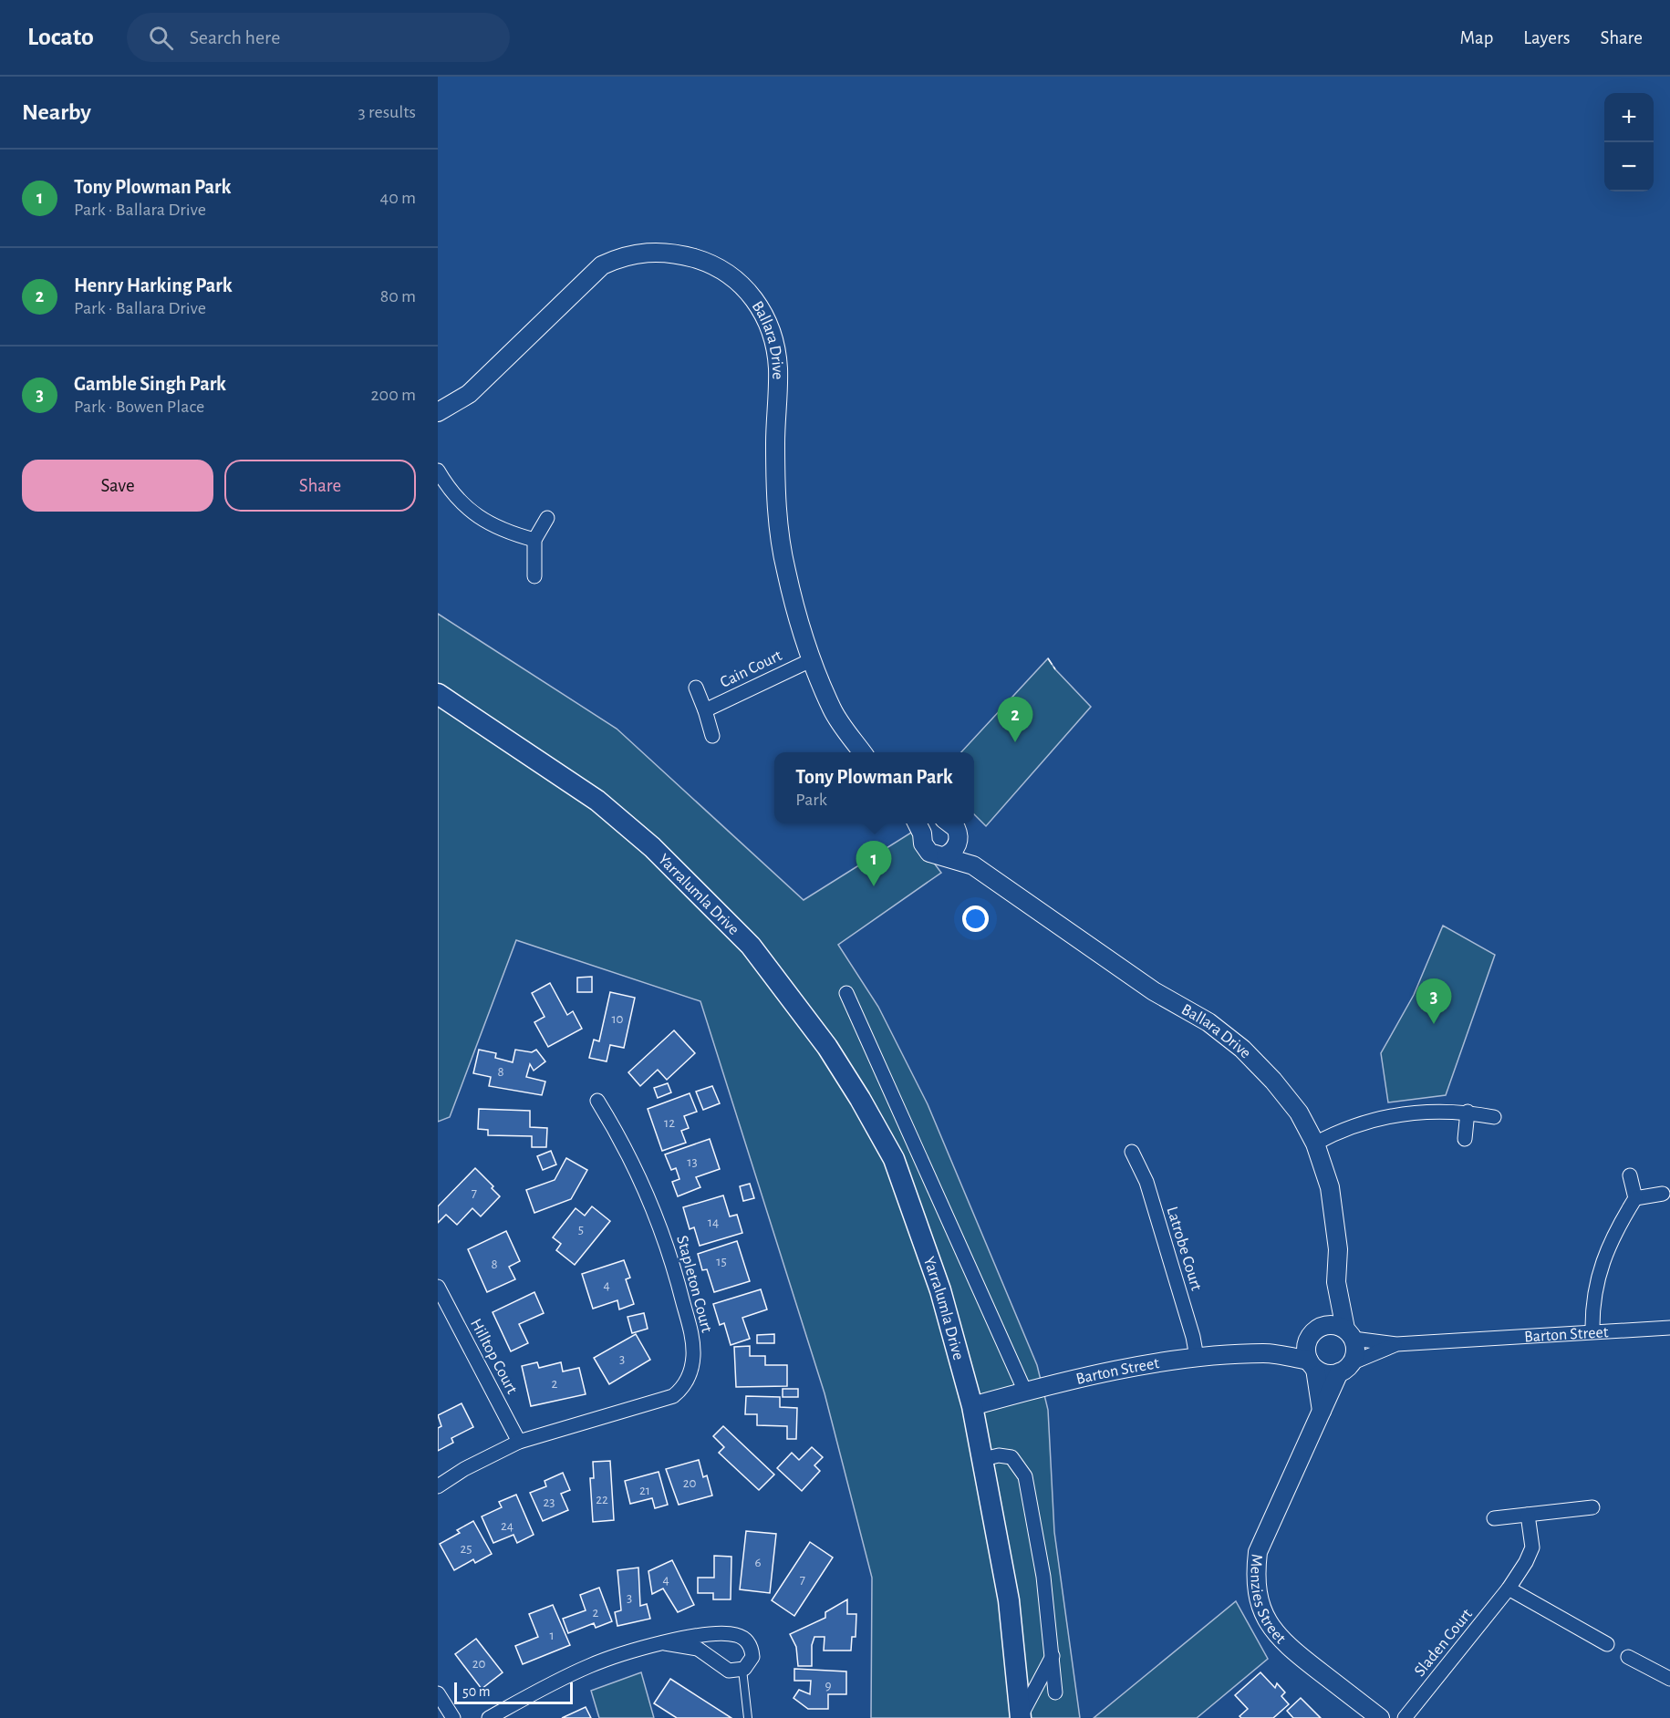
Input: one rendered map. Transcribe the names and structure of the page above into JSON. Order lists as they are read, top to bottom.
{
  "streets": {
    "main road": ["Yarralumla Drive"],
    "street": [
      "Ballara Drive",
      "Cain Court",
      "Latrobe Court",
      "Stapleton Court",
      "Barton Street",
      "Hilltop Court",
      "Menzies Street",
      "Sladen Court"
    ]
  },
  "crossings": [
    ["Ballara Drive", "Cain Court"],
    ["Ballara Drive", "Barton Street"],
    ["Ballara Drive", "Menzies Street"],
    ["Yarralumla Drive", "Barton Street"],
    ["Latrobe Court", "Barton Street"],
    ["Stapleton Court", "Hilltop Court"],
    ["Barton Street", "Menzies Street"]
  ],
  "house_numbers": [
    "10",
    "8",
    "12",
    "13",
    "7",
    "14",
    "5",
    "15",
    "8",
    "4",
    "3",
    "2",
    "20",
    "21",
    "22",
    "23",
    "24",
    "25",
    "6",
    "4",
    "7",
    "3",
    "2",
    "1",
    "20",
    "9"
  ],
  "scale_bar": "50 m",
  "page": {
    "header": "Locato",
    "search": "Search here",
    "nav": ["Map", "Layers", "Share"],
    "heading": ["Nearby", "3 results"],
    "map_buttons": ["+", "−"],
    "list": [
      {
        "mark": "1",
        "name": "Tony Plowman Park",
        "note": "Park · Ballara Drive",
        "value": "40 m"
      },
      {
        "mark": "2",
        "name": "Henry Harking Park",
        "note": "Park · Ballara Drive",
        "value": "80 m"
      },
      {
        "mark": "3",
        "name": "Gamble Singh Park",
        "note": "Park · Bowen Place",
        "value": "200 m"
      }
    ],
    "buttons": ["Save", "Share"],
    "pins": ["2", "1", "3"],
    "popup": ["Tony Plowman Park", "Park"],
    "scale": "50 m"
  }
}
